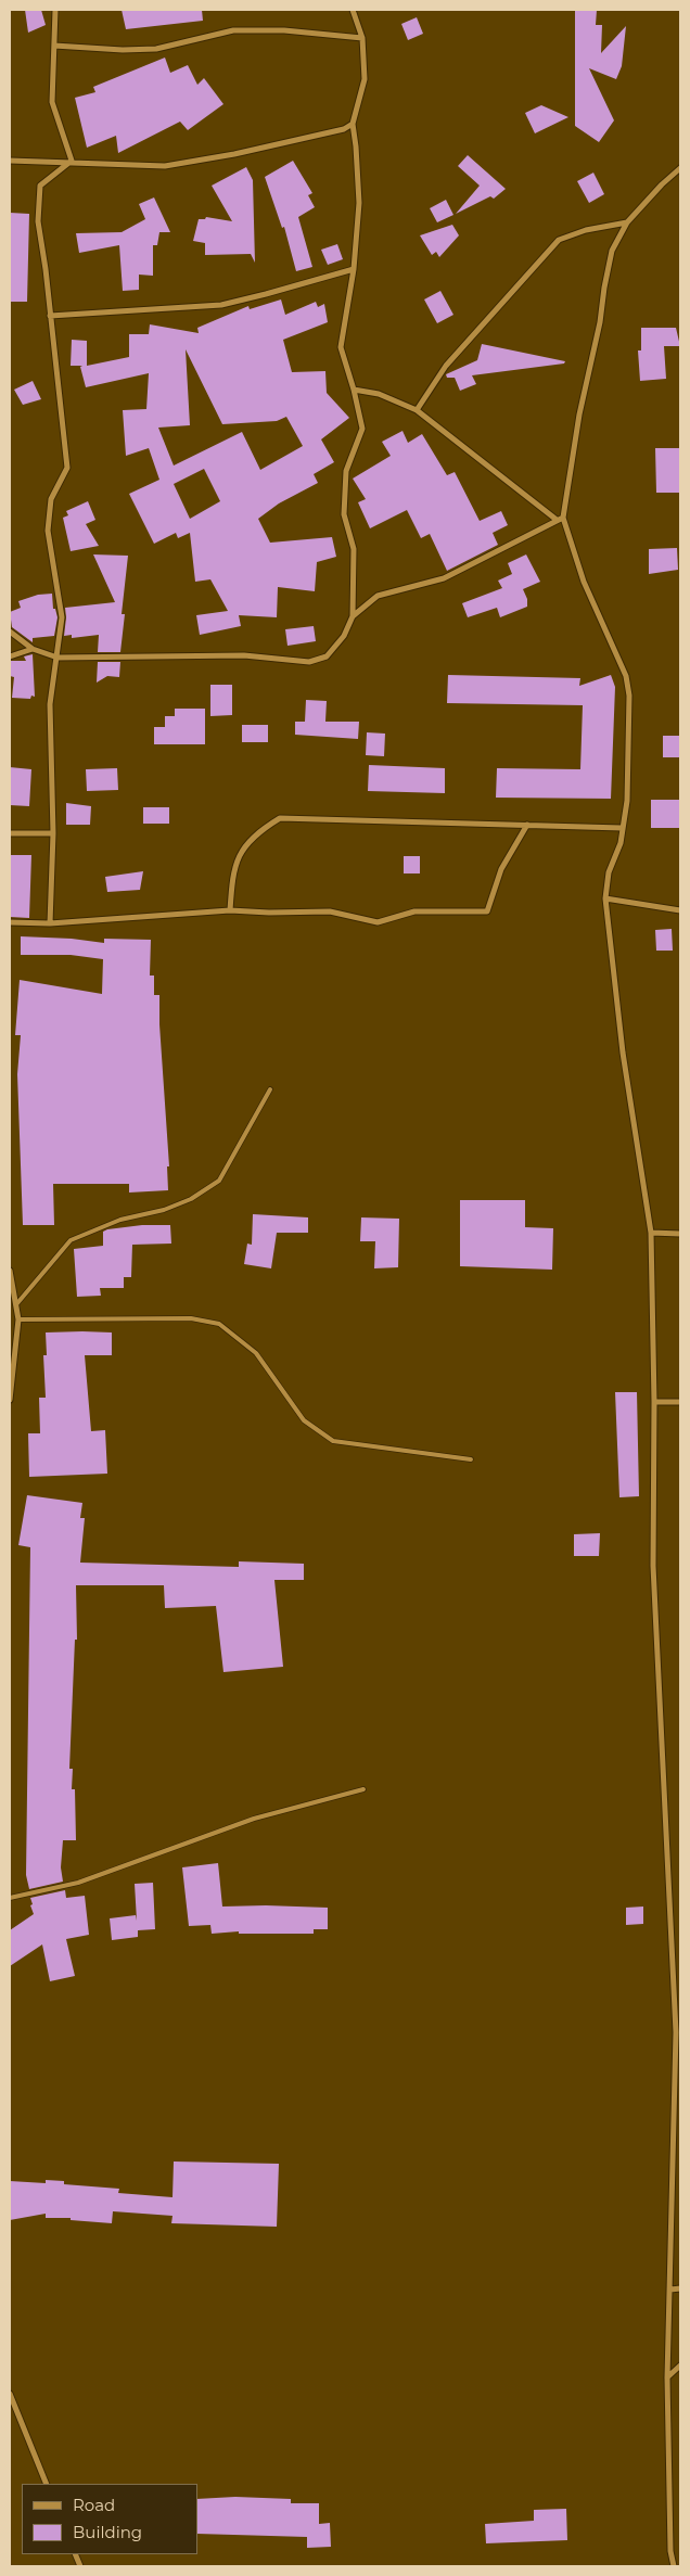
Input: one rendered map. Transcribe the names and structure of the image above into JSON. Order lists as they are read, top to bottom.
{
  "legend": ["Road", "Building"]
}
